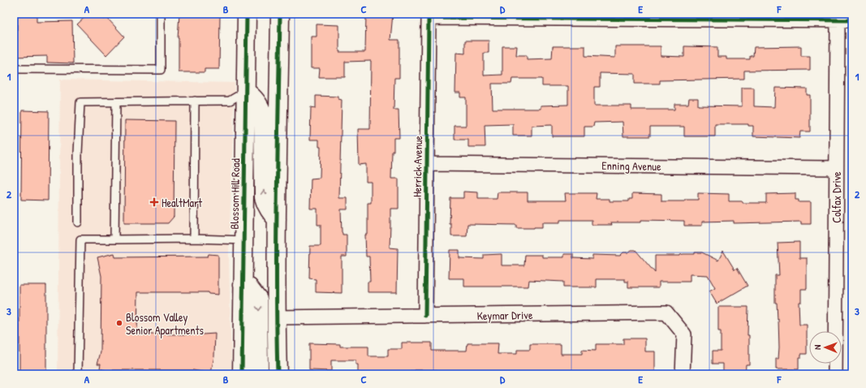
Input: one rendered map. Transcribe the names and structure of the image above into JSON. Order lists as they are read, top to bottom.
{
  "streets": {
    "main road": ["Blossom Hill Road"],
    "street": [
      "Enning Avenue",
      "Herrick Avenue",
      "Colfax Drive",
      "Keymar Drive"
    ]
  },
  "crossings": [
    ["Enning Avenue", "Herrick Avenue"],
    ["Enning Avenue", "Colfax Drive"],
    ["Herrick Avenue", "Colfax Drive"],
    ["Herrick Avenue", "Keymar Drive"]
  ],
  "places": {
    "health": ["HealtMart"],
    "other": ["Blossom Valley Senior Apartments"]
  },
  "north": "left",
  "grid": {
    "columns": [
      "A",
      "B",
      "C",
      "D",
      "E",
      "F"
    ],
    "rows": ["1", "2", "3"]
  }
}
